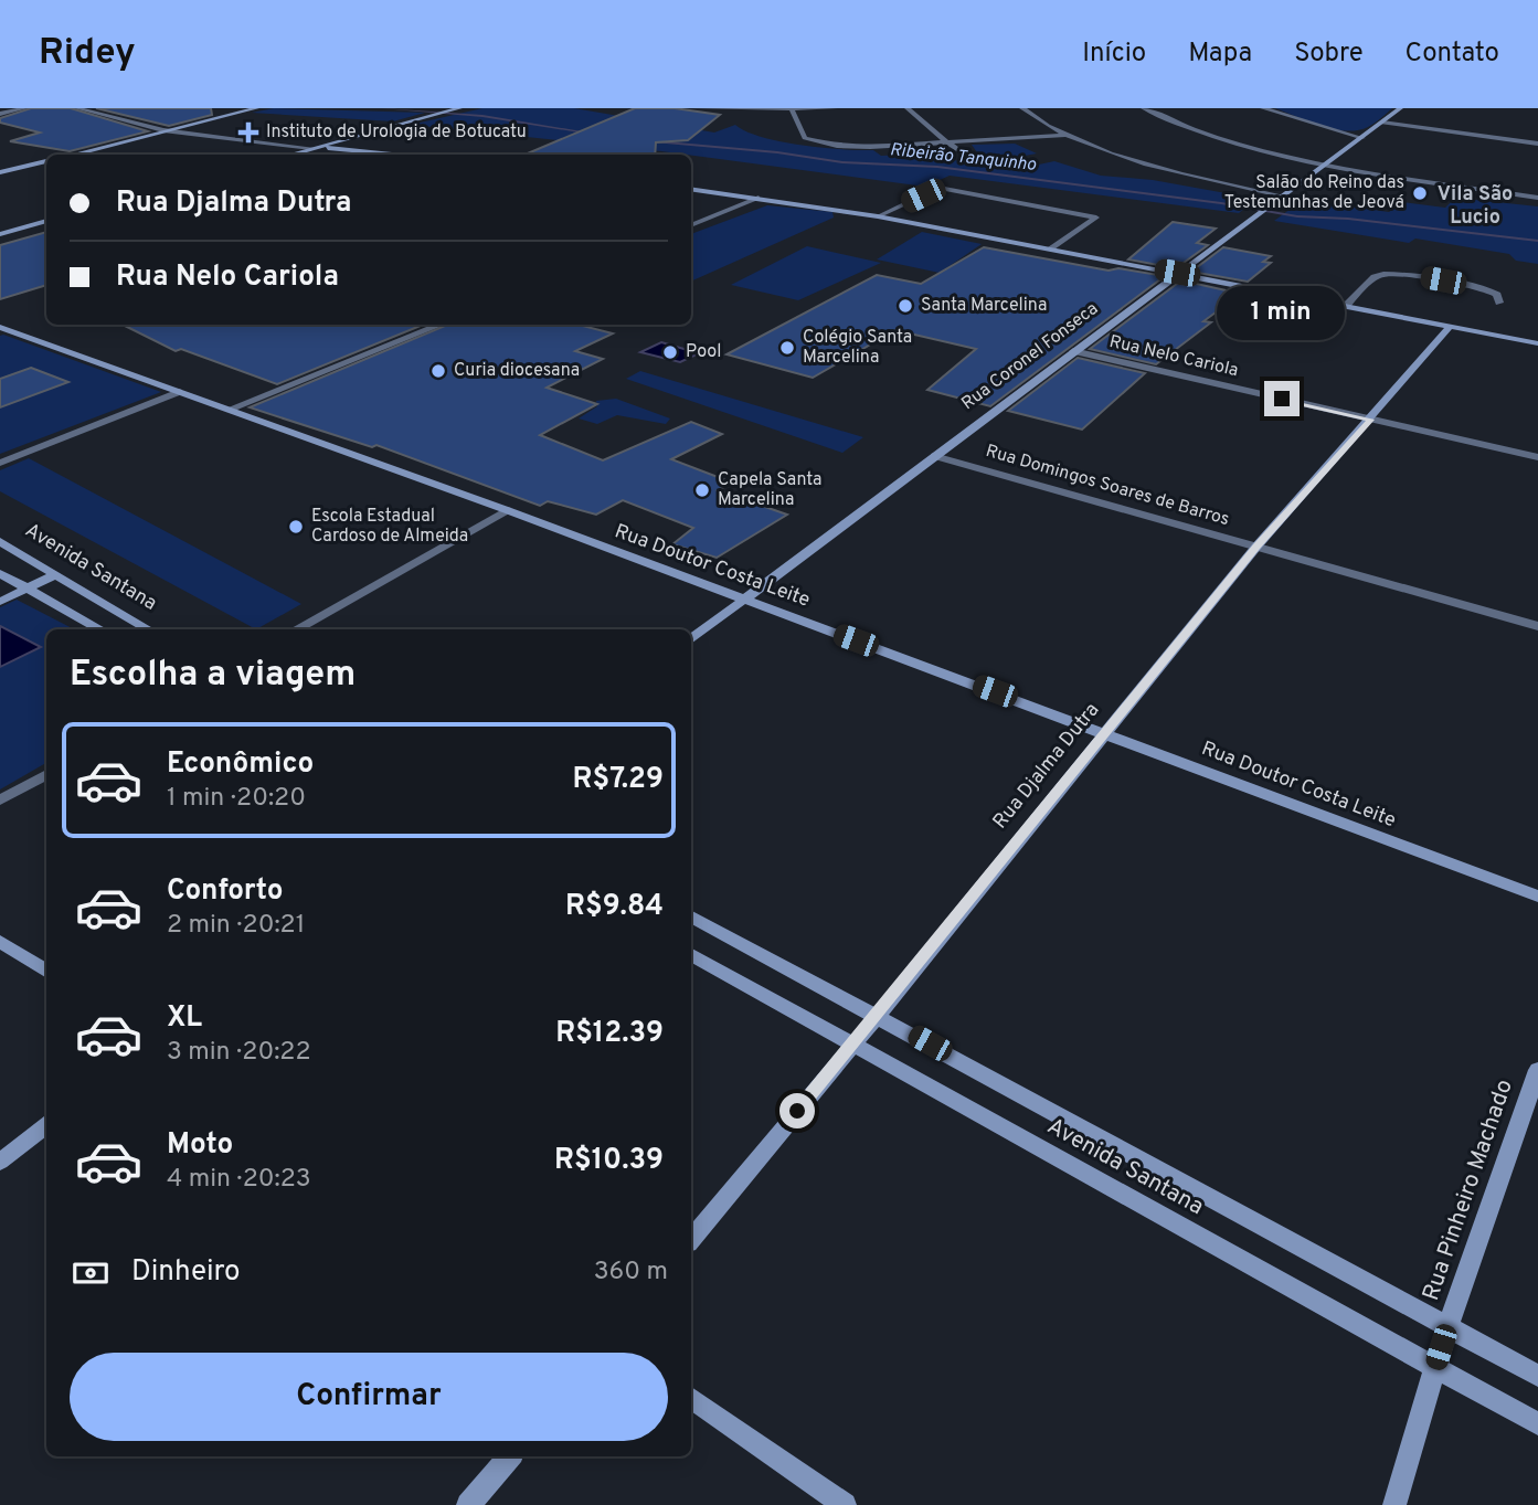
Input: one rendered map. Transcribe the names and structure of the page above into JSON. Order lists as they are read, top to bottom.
{
  "streets": {
    "street": [
      "Rua Coronel Fonseca",
      "Rua Nelo Cariola",
      "Rua Domingos Soares de Barros",
      "Rua Doutor Costa Leite",
      "Avenida Santana",
      "Rua Djalma Dutra",
      "Rua Pinheiro Machado"
    ]
  },
  "crossings": [
    ["Rua Coronel Fonseca", "Rua Nelo Cariola"],
    ["Rua Coronel Fonseca", "Rua Domingos Soares de Barros"],
    ["Rua Coronel Fonseca", "Rua Doutor Costa Leite"],
    ["Rua Nelo Cariola", "Rua Djalma Dutra"],
    ["Rua Domingos Soares de Barros", "Rua Djalma Dutra"],
    ["Rua Doutor Costa Leite", "Rua Djalma Dutra"],
    ["Avenida Santana", "Rua Djalma Dutra"],
    ["Avenida Santana", "Rua Pinheiro Machado"]
  ],
  "districts": ["Vila São Lucio"],
  "water": ["Ribeirão Tanquinho"],
  "places": {
    "health": ["Instituto de Urologia de Botucatu"],
    "other": [
      "Salão do Reino das Testemunhas de Jeová",
      "Santa Marcelina",
      "Colégio Santa Marcelina",
      "Pool",
      "Curia diocesana",
      "Capela Santa Marcelina",
      "Escola Estadual Cardoso de Almeida"
    ]
  },
  "page": {
    "header": "Ridey",
    "nav": [
      "Início",
      "Mapa",
      "Sobre",
      "Contato"
    ],
    "banner": ["Rua Djalma Dutra", "Rua Nelo Cariola"],
    "bubble": "1 min",
    "heading": "Escolha a viagem",
    "list": [
      {
        "name": "Econômico",
        "note": "1 min · 20:20",
        "value": "R$7.29"
      },
      {
        "name": "Conforto",
        "note": "2 min · 20:21",
        "value": "R$9.84"
      },
      {
        "name": "XL",
        "note": "3 min · 20:22",
        "value": "R$12.39"
      },
      {
        "name": "Moto",
        "note": "4 min · 20:23",
        "value": "R$10.39"
      }
    ],
    "pay": ["Dinheiro", "360 m"],
    "buttons": "Confirmar"
  }
}
